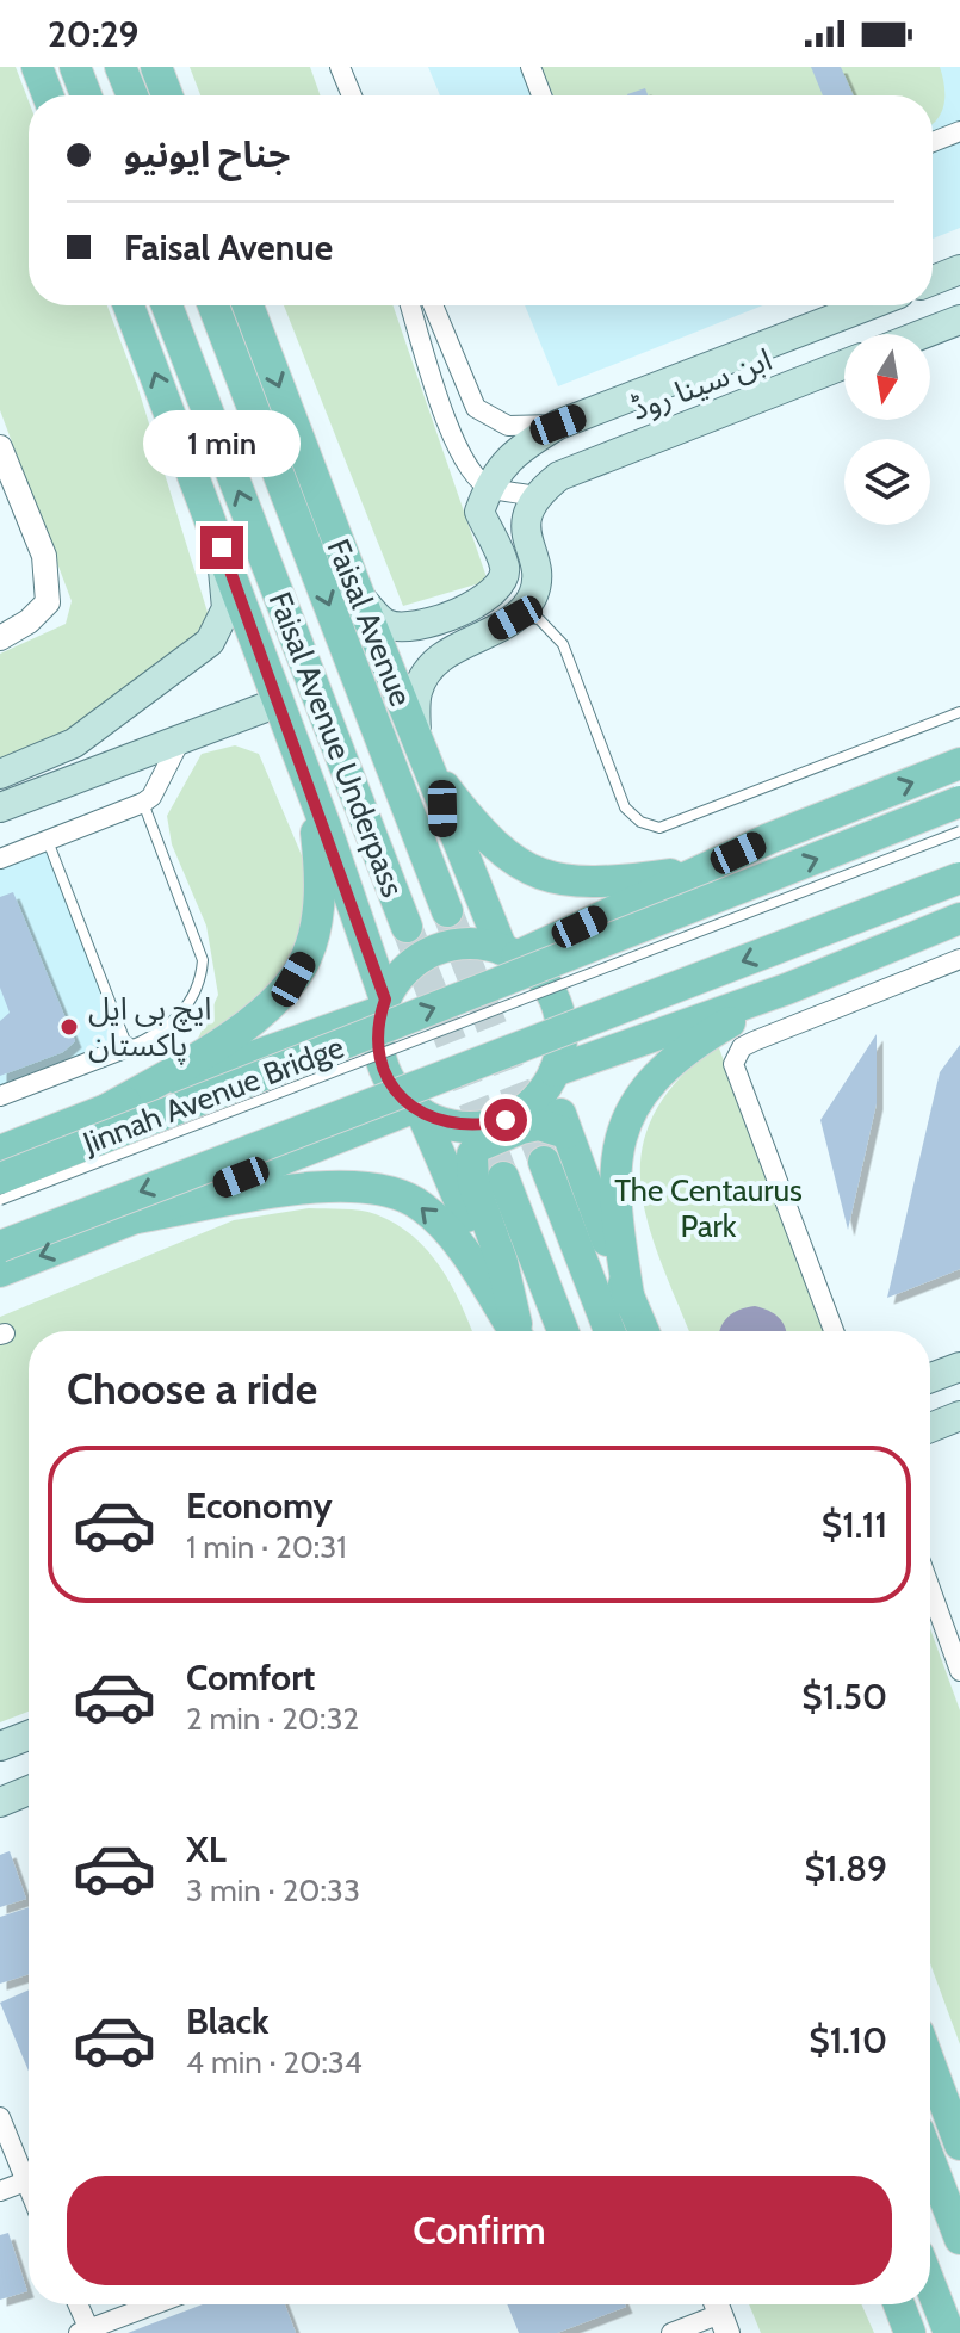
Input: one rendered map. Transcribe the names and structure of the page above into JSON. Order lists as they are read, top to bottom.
{
  "streets": {
    "main road": [
      "ابن سینا روڈ",
      "Faisal Avenue",
      "Faisal Avenue Underpass",
      "Jinnah Avenue Bridge"
    ]
  },
  "parks": ["The Centaurus Park"],
  "places": ["ایچ بی ایل پاکستان"],
  "north": "bottom",
  "page": {
    "status": "20:29",
    "banner": ["جناح ایونیو", "Faisal Avenue"],
    "bubble": "1 min",
    "heading": "Choose a ride",
    "list": [
      {
        "name": "Economy",
        "note": "1 min · 20:31",
        "value": "$1.11"
      },
      {
        "name": "Comfort",
        "note": "2 min · 20:32",
        "value": "$1.50"
      },
      {
        "name": "XL",
        "note": "3 min · 20:33",
        "value": "$1.89"
      },
      {
        "name": "Black",
        "note": "4 min · 20:34",
        "value": "$1.10"
      }
    ],
    "buttons": "Confirm"
  }
}
